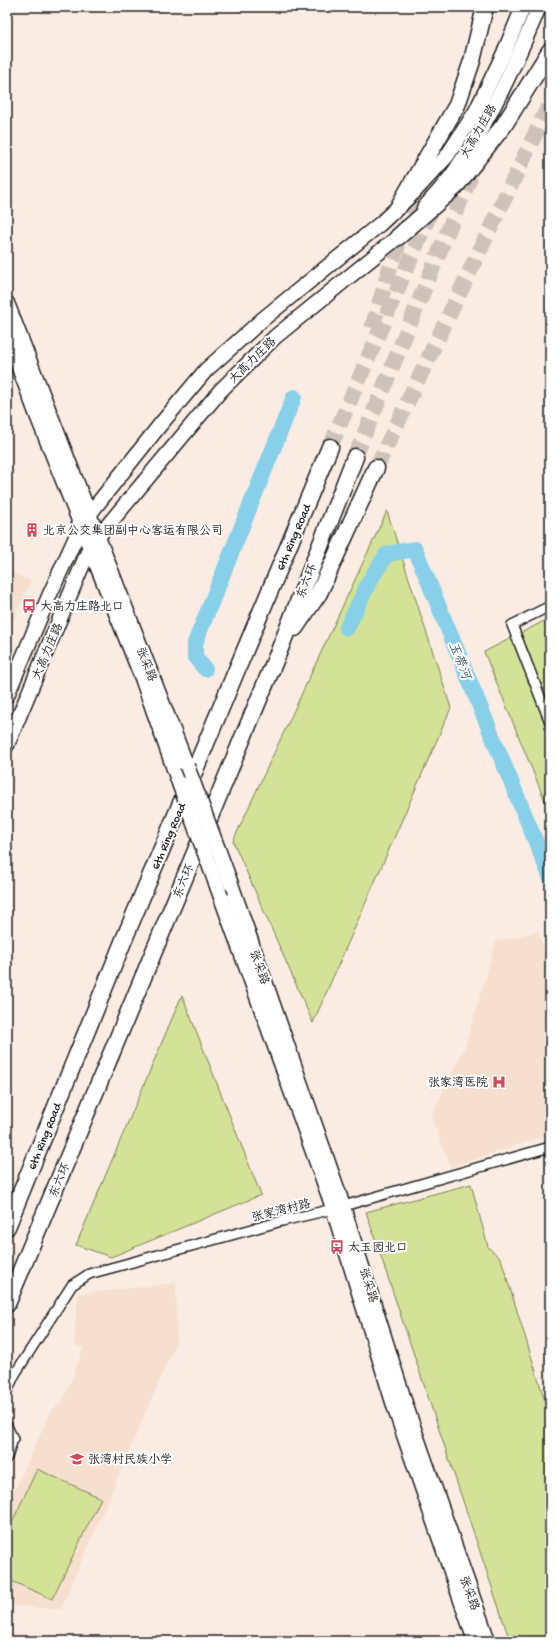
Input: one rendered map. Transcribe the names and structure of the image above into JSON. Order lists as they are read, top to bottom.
{
  "streets": {
    "highway": ["6th Ring Road", "东六环"],
    "main road": ["大高力庄路", "张采路"],
    "street": ["张家湾村路"]
  },
  "crossings": [
    ["大高力庄路", "张采路"],
    ["张采路", "张家湾村路"]
  ],
  "water": ["玉带河"],
  "places": {
    "building": ["北京公交集团副中心客运有限公司"],
    "bus stop": ["大高力庄路北口", "太玉园北口"],
    "hospital": ["张家湾医院"],
    "school or university": ["张湾村民族小学"]
  }
}
